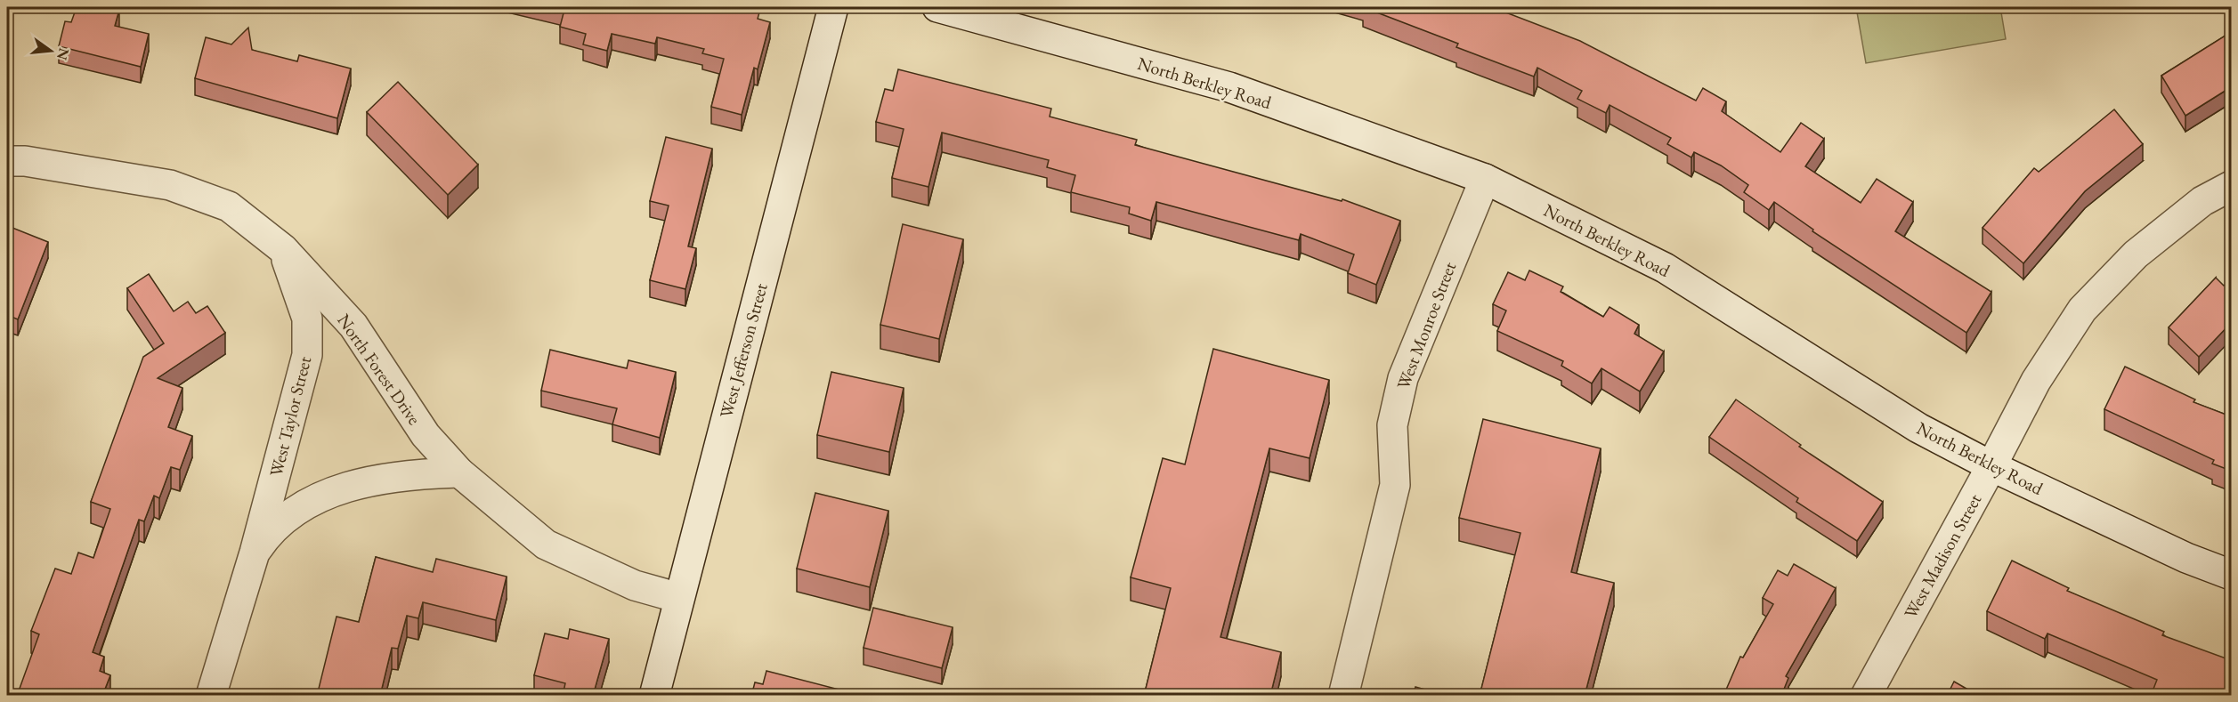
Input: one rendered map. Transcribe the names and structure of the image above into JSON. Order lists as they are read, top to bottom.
{
  "streets": {
    "street": [
      "North Berkley Road",
      "West Monroe Street",
      "West Jefferson Street",
      "North Forest Drive",
      "West Taylor Street",
      "West Madison Street"
    ]
  },
  "crossings": [
    ["North Berkley Road", "West Monroe Street"],
    ["North Berkley Road", "West Madison Street"],
    ["West Jefferson Street", "North Forest Drive"],
    ["North Forest Drive", "West Taylor Street"]
  ],
  "north": "right"
}
